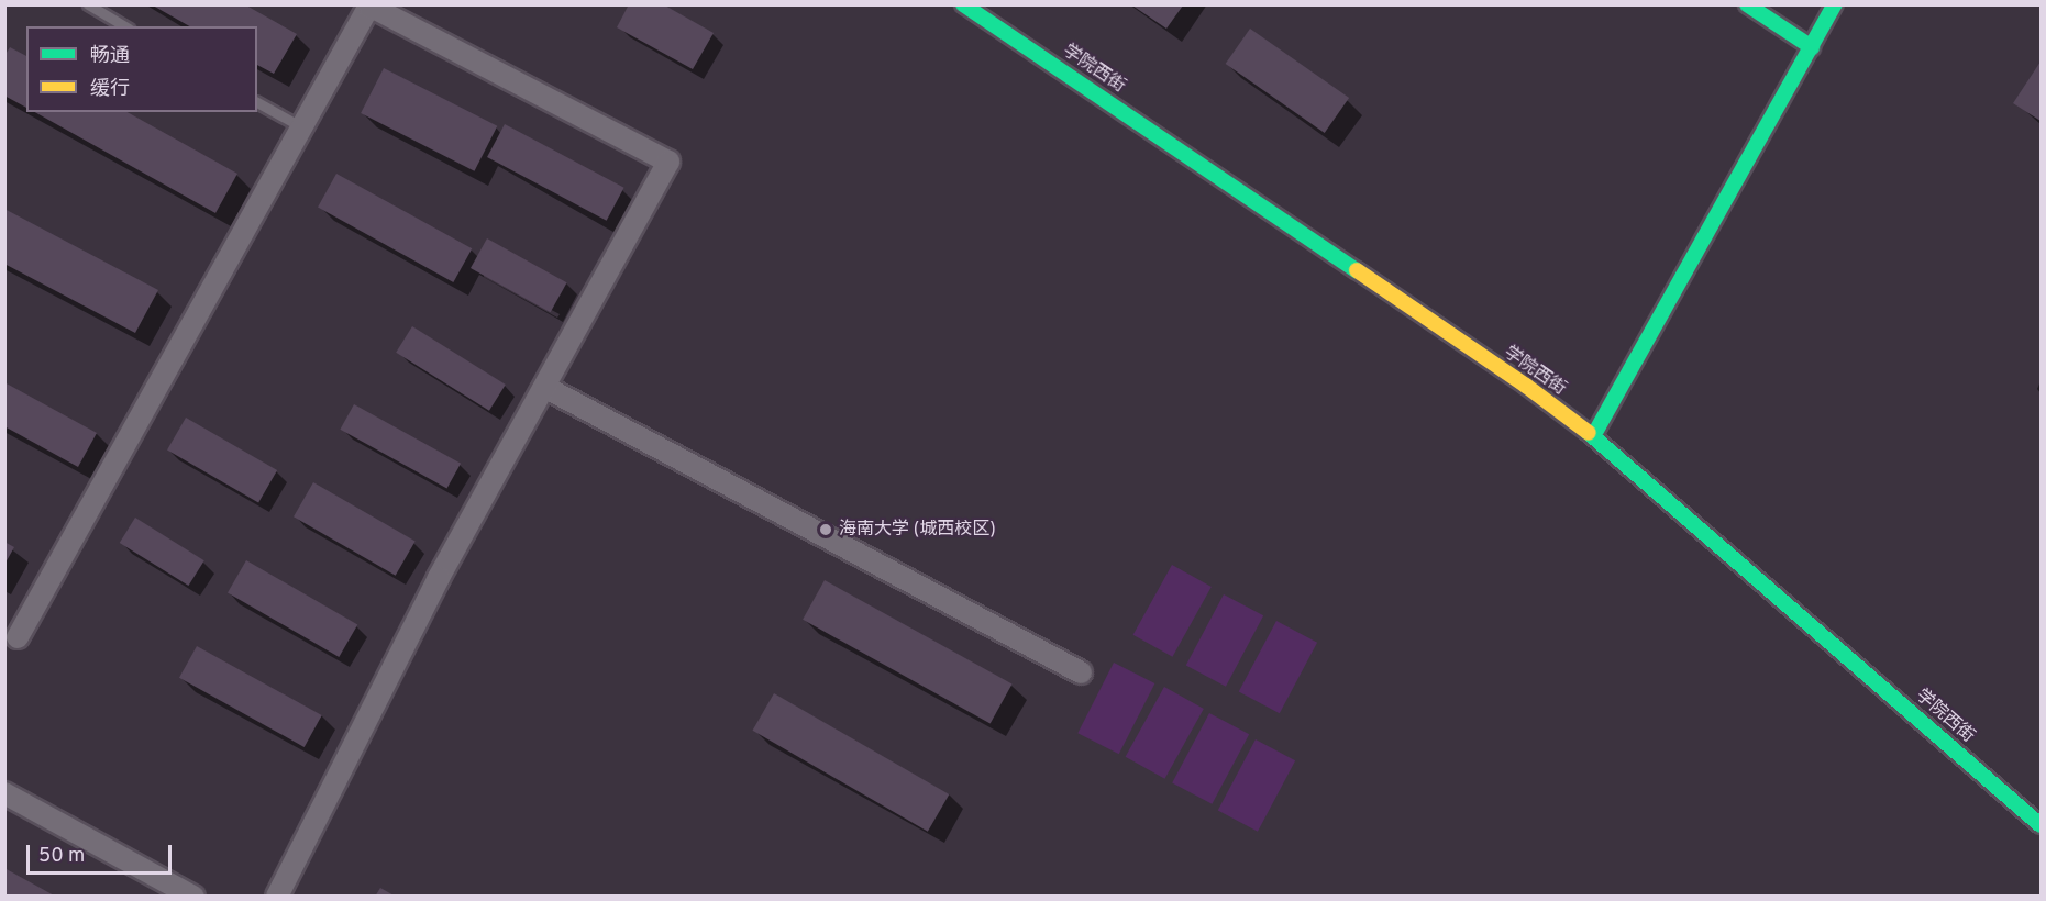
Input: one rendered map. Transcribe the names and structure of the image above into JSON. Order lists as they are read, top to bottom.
{
  "streets": {
    "main road": ["学院西街"]
  },
  "places": ["海南大学 (城西校区)"],
  "legend": ["畅通", "缓行"],
  "scale_bar": "50 m"
}
